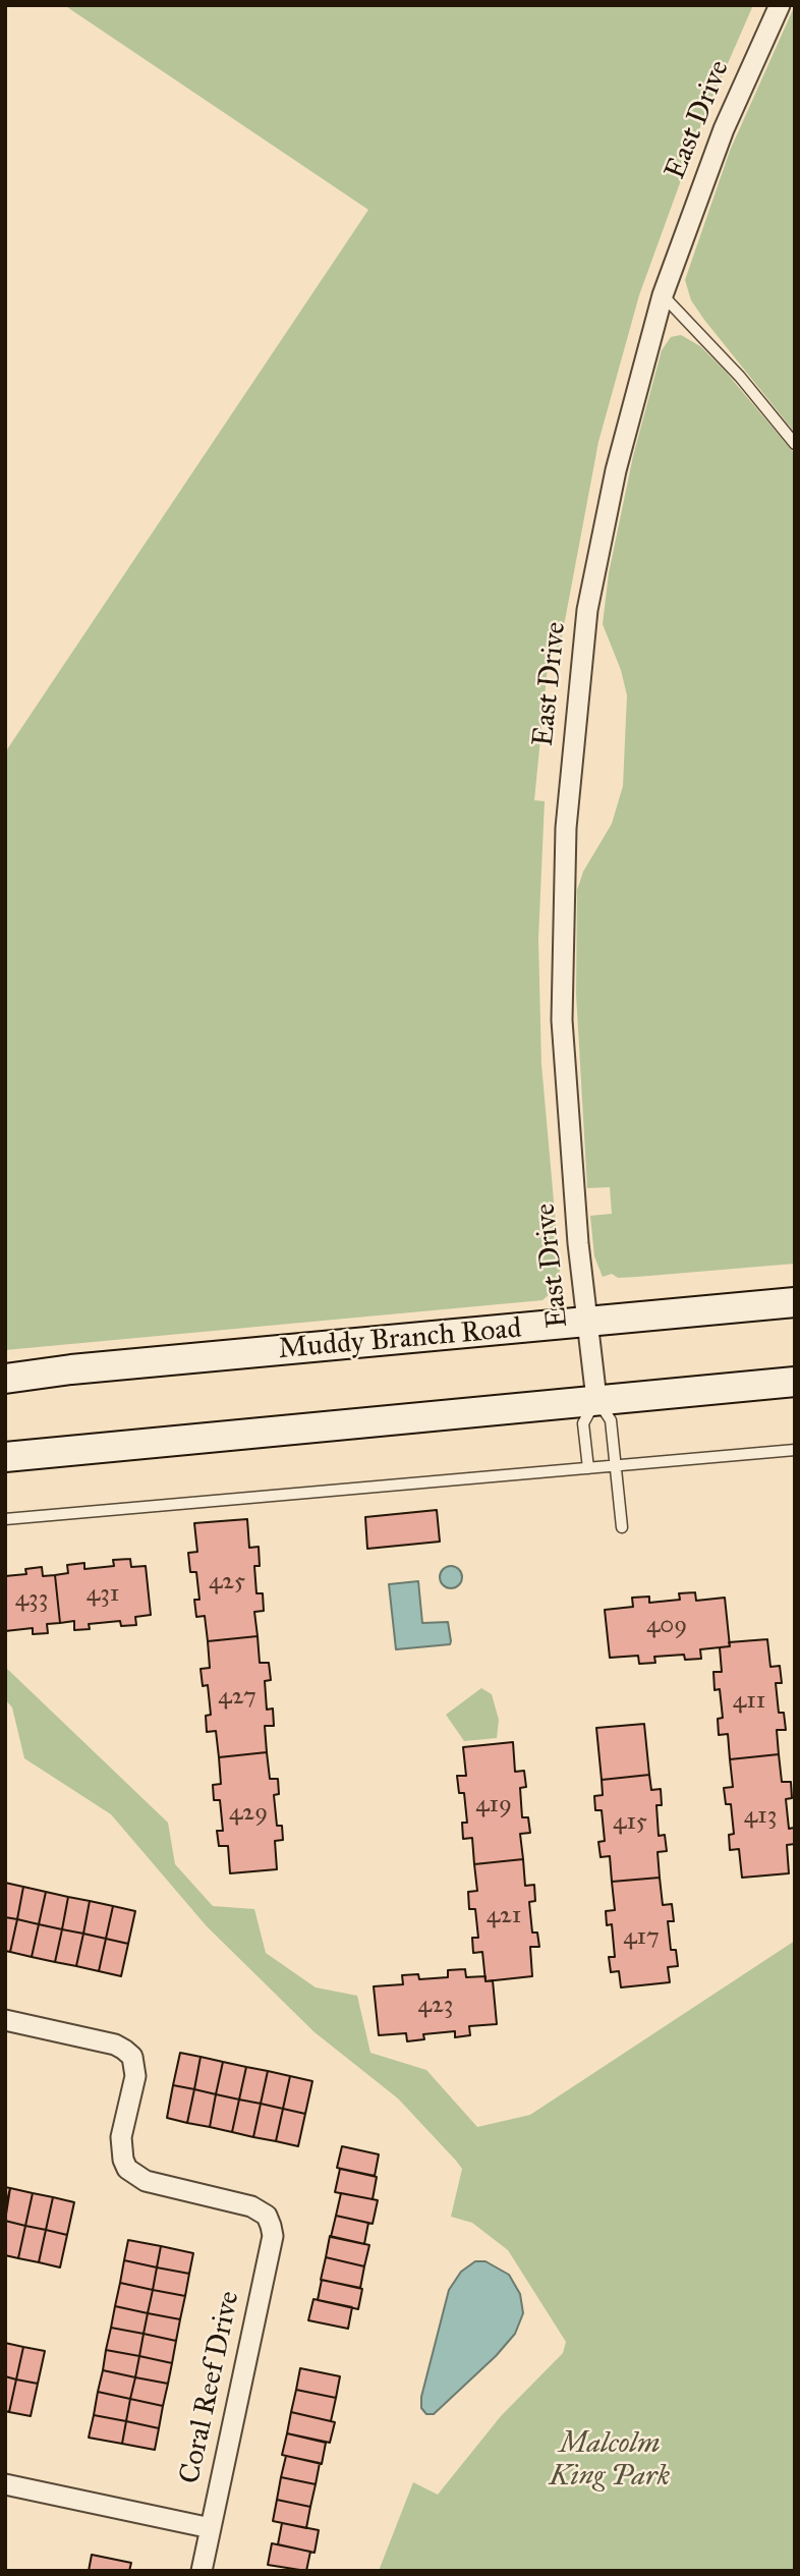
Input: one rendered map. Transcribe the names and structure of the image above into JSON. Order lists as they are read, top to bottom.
{
  "streets": {
    "main road": ["Muddy Branch Road"],
    "street": ["East Drive", "Coral Reef Drive"]
  },
  "crossings": [
    ["East Drive", "Muddy Branch Road"]
  ],
  "parks": ["Malcolm King Park"],
  "house_numbers": [
    "425",
    "431",
    "433",
    "409",
    "427",
    "411",
    "419",
    "429",
    "413",
    "415",
    "421",
    "417",
    "423"
  ]
}
